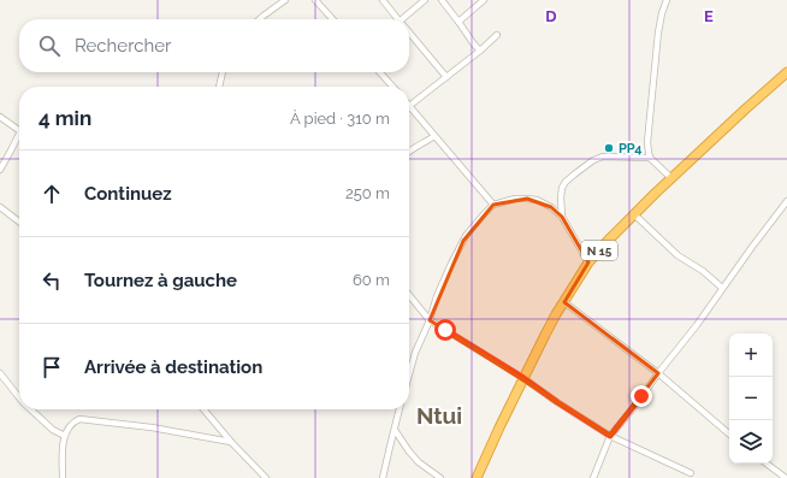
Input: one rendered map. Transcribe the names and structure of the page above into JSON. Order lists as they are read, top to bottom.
{
  "streets": {
    "highway": ["N 15"]
  },
  "districts": ["Ntui"],
  "places": ["PP4"],
  "page": {
    "search": "Rechercher",
    "heading": ["4 min", "À pied · 310 m"],
    "list": [
      ["Continuez", "250 m"],
      ["Tournez à gauche", "60 m"],
      "Arrivée à destination"
    ],
    "map_buttons": ["+", "−"]
  },
  "grid": {
    "columns": ["D", "E"]
  }
}
